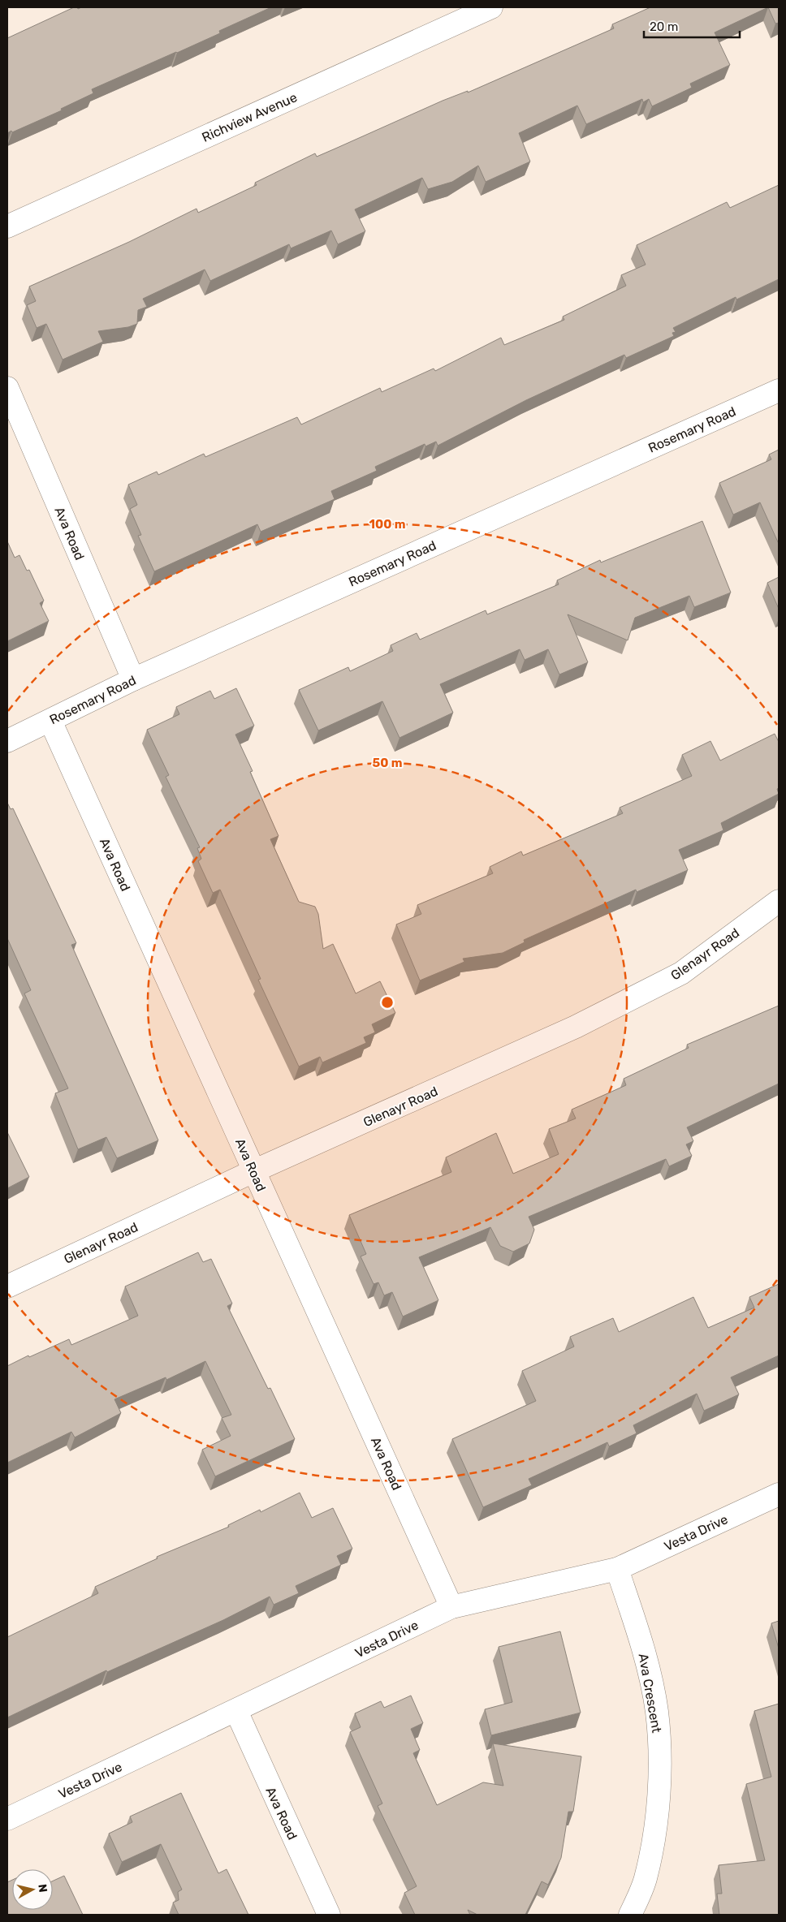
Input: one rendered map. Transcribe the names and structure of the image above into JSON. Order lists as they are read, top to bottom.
{
  "streets": {
    "street": [
      "Richview Avenue",
      "Rosemary Road",
      "Ava Road",
      "Glenayr Road",
      "Vesta Drive",
      "Ava Crescent"
    ]
  },
  "crossings": [
    ["Rosemary Road", "Ava Road"],
    ["Ava Road", "Glenayr Road"],
    ["Ava Road", "Vesta Drive"],
    ["Vesta Drive", "Ava Crescent"]
  ],
  "scale_bar": "20 m",
  "north": "right",
  "rings": ["100 m", "50 m"]
}
